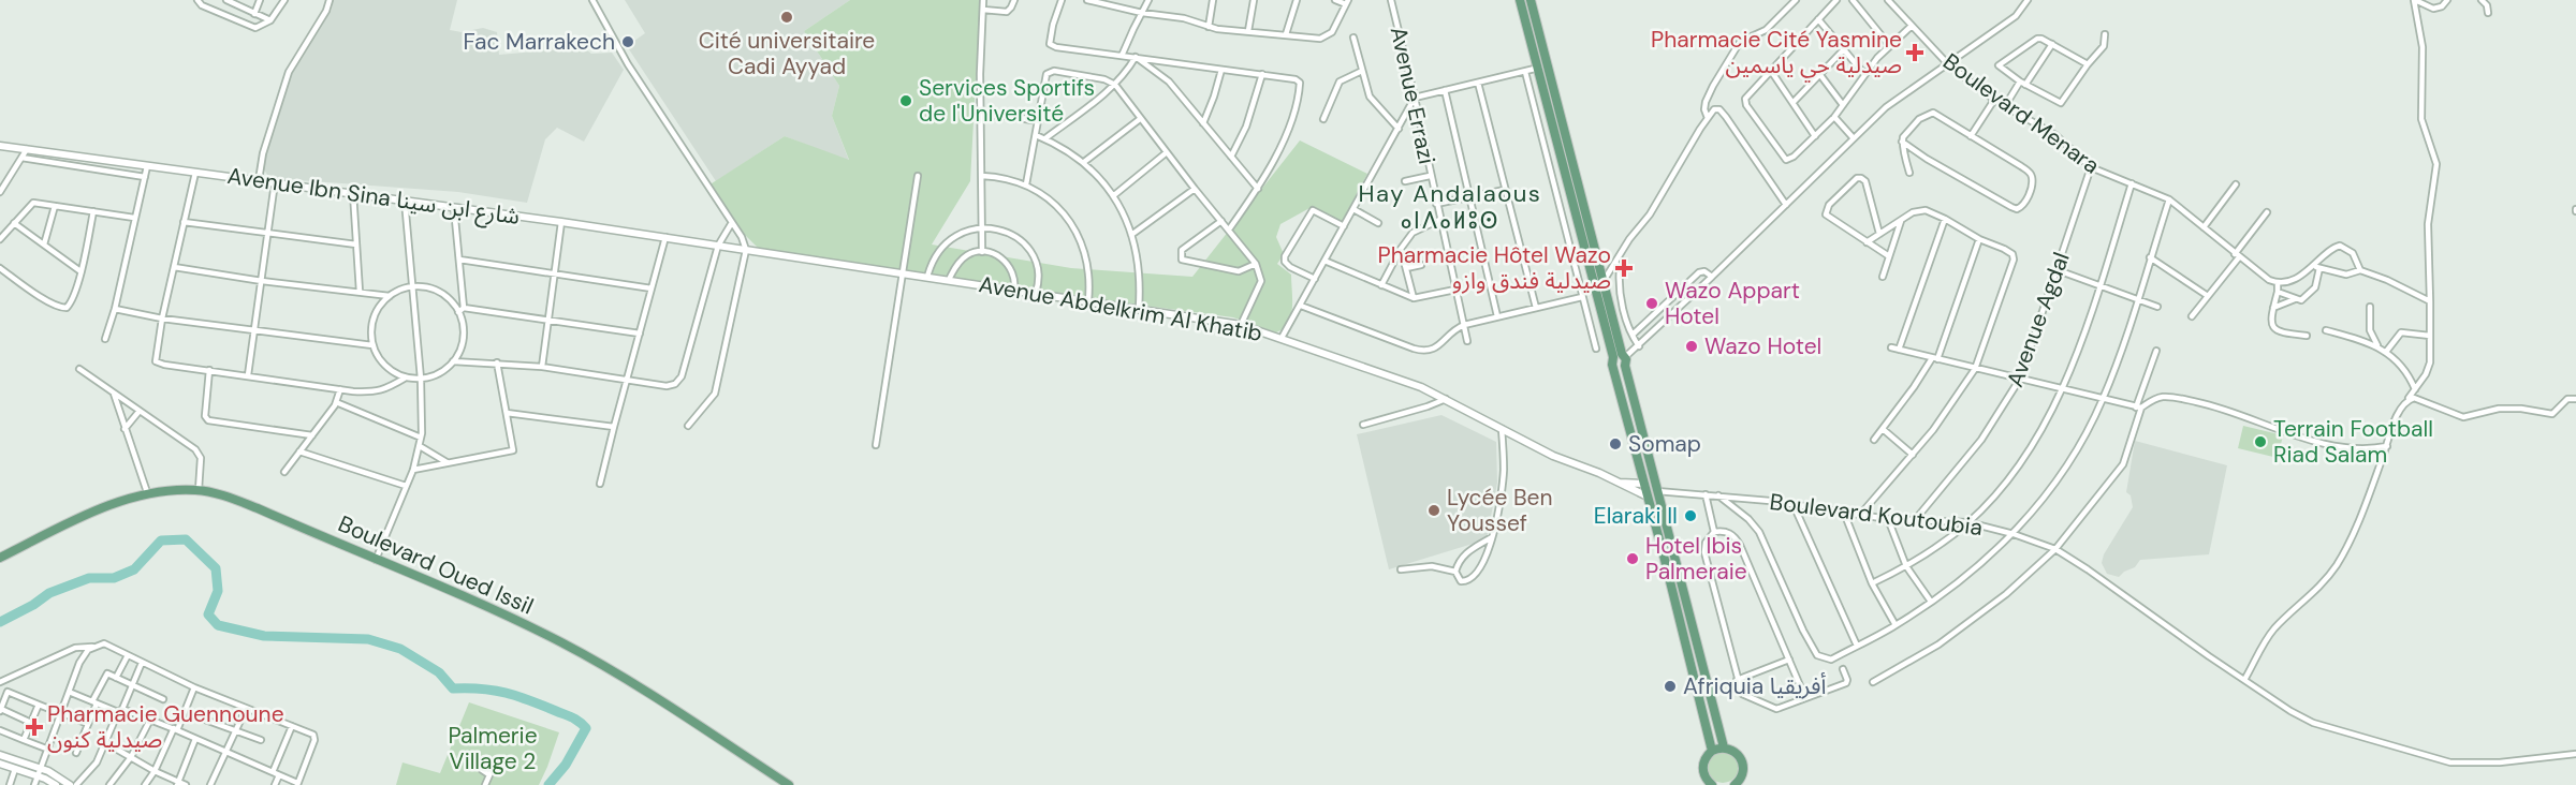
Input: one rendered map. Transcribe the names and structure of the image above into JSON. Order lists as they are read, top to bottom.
{
  "streets": {
    "main road": ["Boulevard Oued Issil"],
    "street": [
      "Avenue Errazi",
      "Boulevard Menara",
      "Avenue Ibn Sina شارع ابن سينا",
      "Avenue Abdelkrim Al Khatib",
      "Avenue Agdal",
      "Boulevard Koutoubia"
    ]
  },
  "crossings": [
    ["Boulevard Menara", "Avenue Agdal"],
    ["Avenue Ibn Sina شارع ابن سينا", "Avenue Abdelkrim Al Khatib"],
    ["Avenue Agdal", "Boulevard Koutoubia"]
  ],
  "districts": ["Hay Andalaous ⴰⵏⴷⴰⵍⵓⵙ"],
  "parks": ["Palmerie Village 2"],
  "places": {
    "other": [
      "Cité universitaire Cadi Ayyad",
      "Fac Marrakech",
      "Services Sportifs de l'Université",
      "Wazo Appart Hotel",
      "Wazo Hotel",
      "Terrain Football Riad Salam",
      "Somap",
      "Lycée Ben Youssef",
      "Elaraki II",
      "Hotel Ibis Palmeraie",
      "Afriquia أفريقيا"
    ],
    "health": ["Pharmacie Cité Yasmine صيدلية حي ياسمين", "Pharmacie Hôtel Wazo صيدلية فندق وازو", "Pharmacie Guennoune صيدلية كنون"]
  }
}
